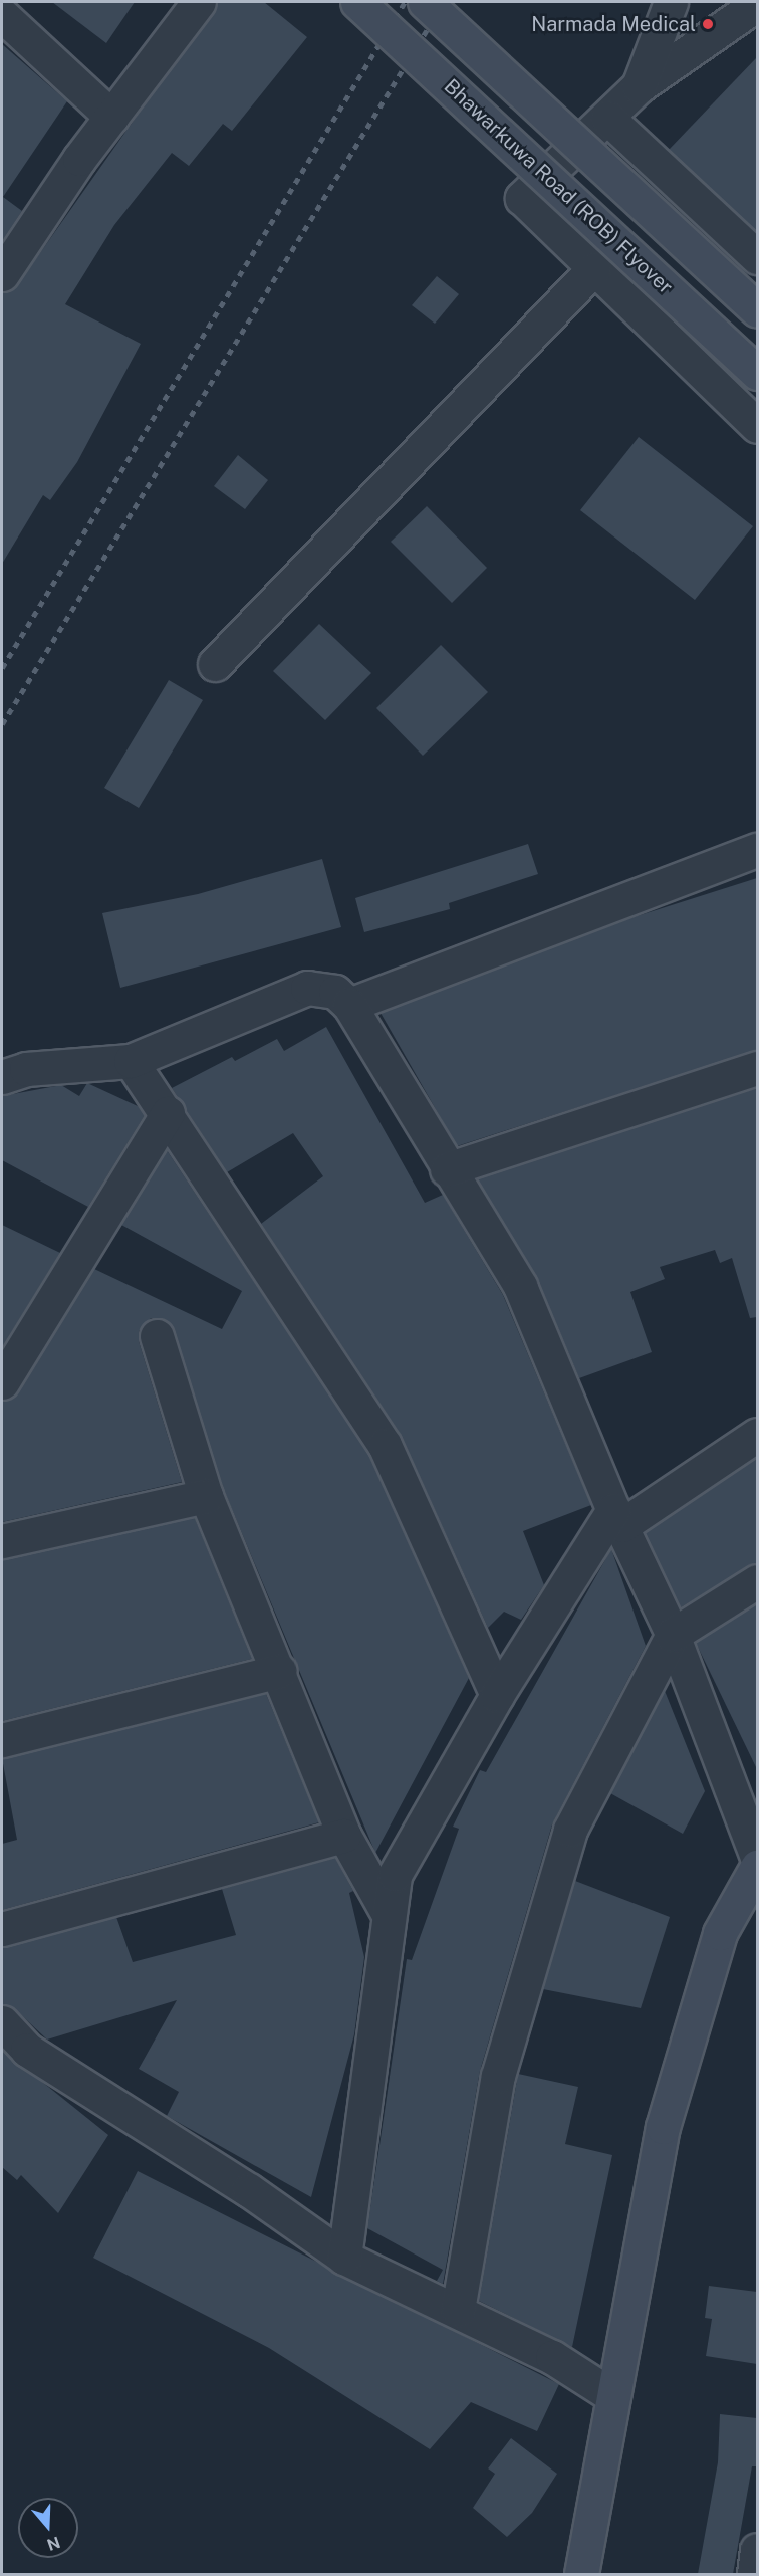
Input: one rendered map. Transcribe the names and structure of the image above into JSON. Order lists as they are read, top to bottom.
{
  "streets": {
    "main road": ["Bhawarkuwa Road (ROB) Flyover"]
  },
  "places": ["Narmada Medical"],
  "north": "bottom"
}
